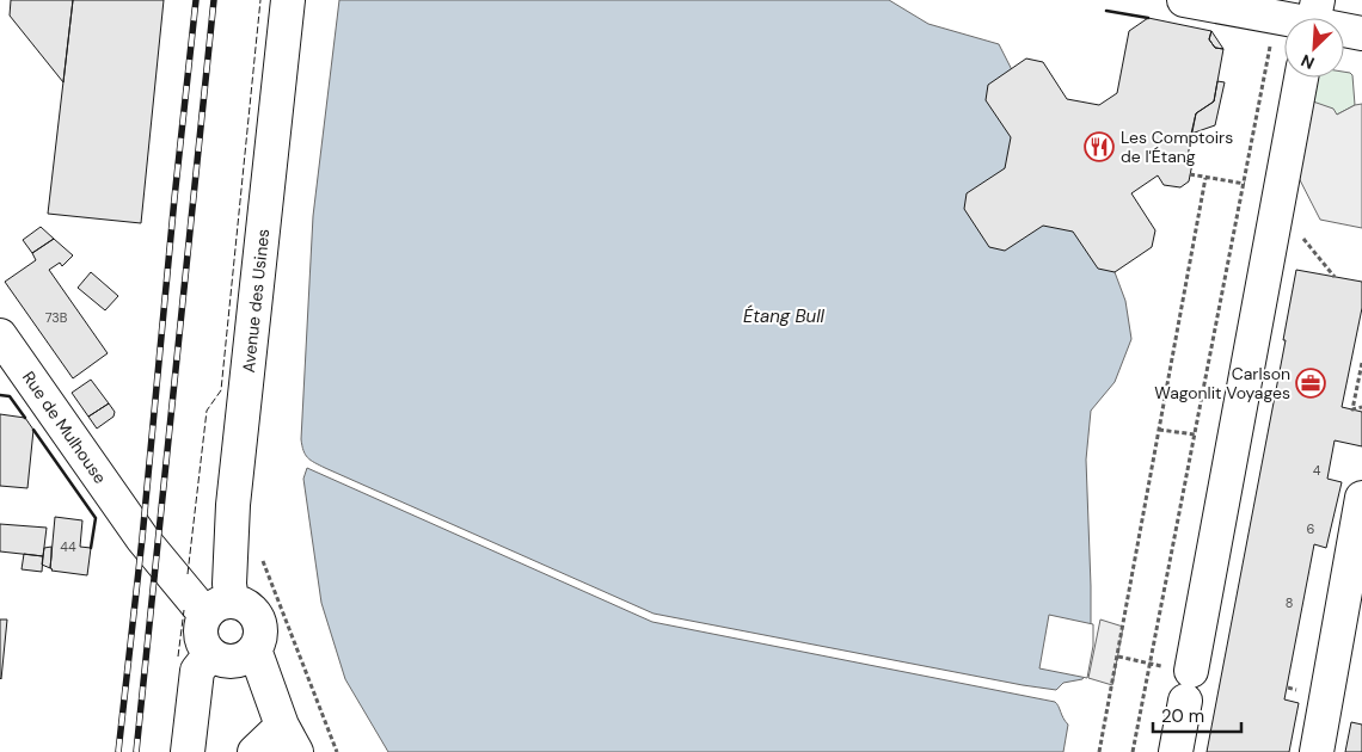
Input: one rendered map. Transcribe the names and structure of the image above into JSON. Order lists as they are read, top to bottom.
{
  "streets": {
    "street": ["Avenue des Usines", "Rue de Mulhouse"]
  },
  "crossings": [
    ["Avenue des Usines", "Rue de Mulhouse"]
  ],
  "water": ["Étang Bull"],
  "places": {
    "restaurant": ["Les Comptoirs de l'Étang"],
    "office": ["Carlson Wagonlit Voyages"]
  },
  "house_numbers": [
    "73B",
    "4",
    "6",
    "44",
    "8"
  ],
  "scale_bar": "20 m",
  "north": "bottom left"
}
